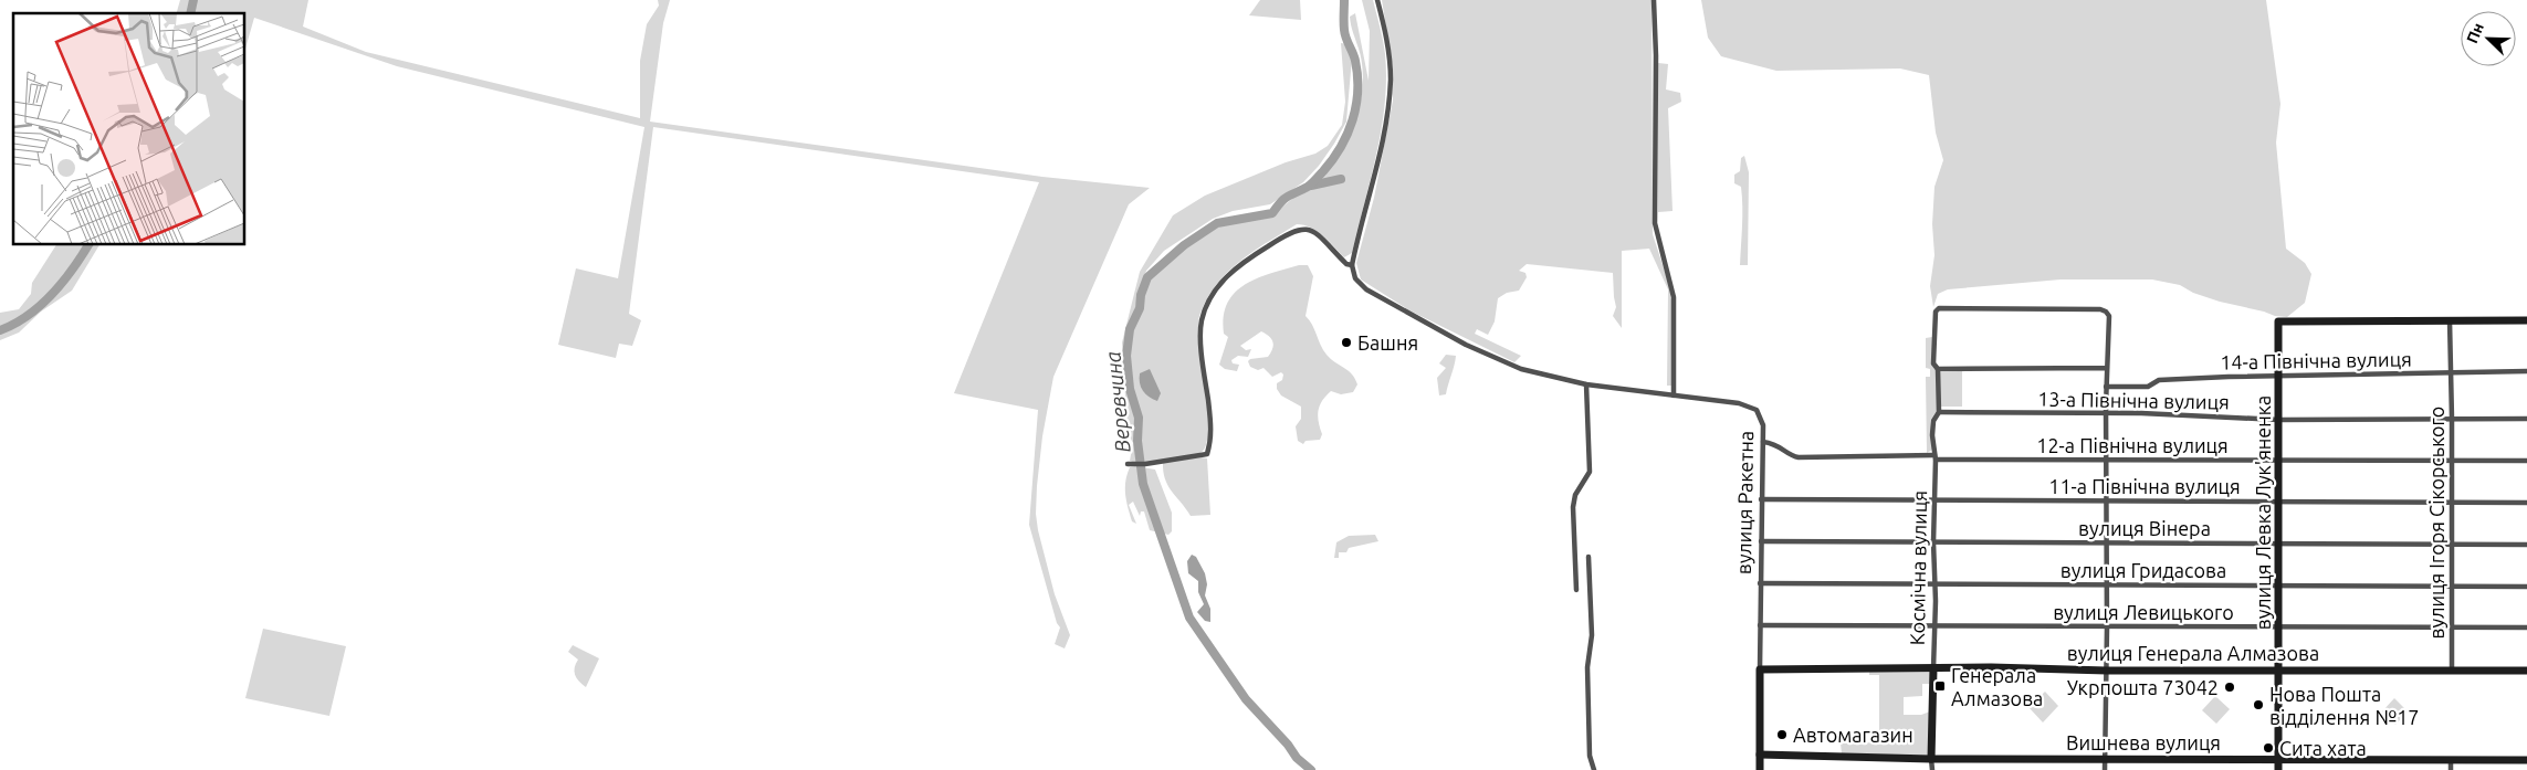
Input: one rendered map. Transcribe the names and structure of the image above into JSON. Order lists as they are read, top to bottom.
{
  "streets": {
    "street": [
      "14-а Північна вулиця",
      "13-а Північна вулиця",
      "12-а Північна вулиця",
      "11-а Північна вулиця",
      "вулиця Ракетна",
      "вулиця Левка Лук'яненка",
      "вулиця Ігоря Сікорського",
      "вулиця Вінера",
      "Космічна вулиця",
      "вулиця Гридасова",
      "вулиця Левицького",
      "вулиця Генерала Алмазова",
      "Вишнева вулиця"
    ]
  },
  "crossings": [
    ["14-а Північна вулиця", "вулиця Левка Лук'яненка"],
    ["14-а Північна вулиця", "вулиця Ігоря Сікорського"],
    ["13-а Північна вулиця", "вулиця Левка Лук'яненка"],
    ["13-а Північна вулиця", "вулиця Ігоря Сікорського"],
    ["13-а Північна вулиця", "Космічна вулиця"],
    ["12-а Північна вулиця", "вулиця Ракетна"],
    ["12-а Північна вулиця", "вулиця Левка Лук'яненка"],
    ["12-а Північна вулиця", "вулиця Ігоря Сікорського"],
    ["12-а Північна вулиця", "Космічна вулиця"],
    ["11-а Північна вулиця", "вулиця Ракетна"],
    ["11-а Північна вулиця", "вулиця Левка Лук'яненка"],
    ["11-а Північна вулиця", "вулиця Ігоря Сікорського"],
    ["11-а Північна вулиця", "Космічна вулиця"],
    ["вулиця Ракетна", "вулиця Вінера"],
    ["вулиця Ракетна", "вулиця Гридасова"],
    ["вулиця Ракетна", "вулиця Левицького"],
    ["вулиця Ракетна", "вулиця Генерала Алмазова"],
    ["вулиця Ракетна", "Вишнева вулиця"],
    ["вулиця Левка Лук'яненка", "вулиця Ігоря Сікорського"],
    ["вулиця Левка Лук'яненка", "вулиця Вінера"],
    ["вулиця Левка Лук'яненка", "вулиця Гридасова"],
    ["вулиця Левка Лук'яненка", "вулиця Левицького"],
    ["вулиця Левка Лук'яненка", "вулиця Генерала Алмазова"],
    ["вулиця Левка Лук'яненка", "Вишнева вулиця"],
    ["вулиця Ігоря Сікорського", "вулиця Вінера"],
    ["вулиця Ігоря Сікорського", "вулиця Гридасова"],
    ["вулиця Ігоря Сікорського", "вулиця Левицького"],
    ["вулиця Ігоря Сікорського", "вулиця Генерала Алмазова"],
    ["вулиця Вінера", "Космічна вулиця"],
    ["Космічна вулиця", "вулиця Гридасова"],
    ["Космічна вулиця", "вулиця Левицького"],
    ["Космічна вулиця", "вулиця Генерала Алмазова"],
    ["Космічна вулиця", "Вишнева вулиця"]
  ],
  "water": ["Веревчина"],
  "places": {
    "other": [
      "Башня",
      "Укрпошта 73042",
      "Нова Пошта відділення №17",
      "Автомагазин",
      "Сита хата"
    ],
    "transit": ["Генерала Алмазова"]
  },
  "north": "top left"
}
